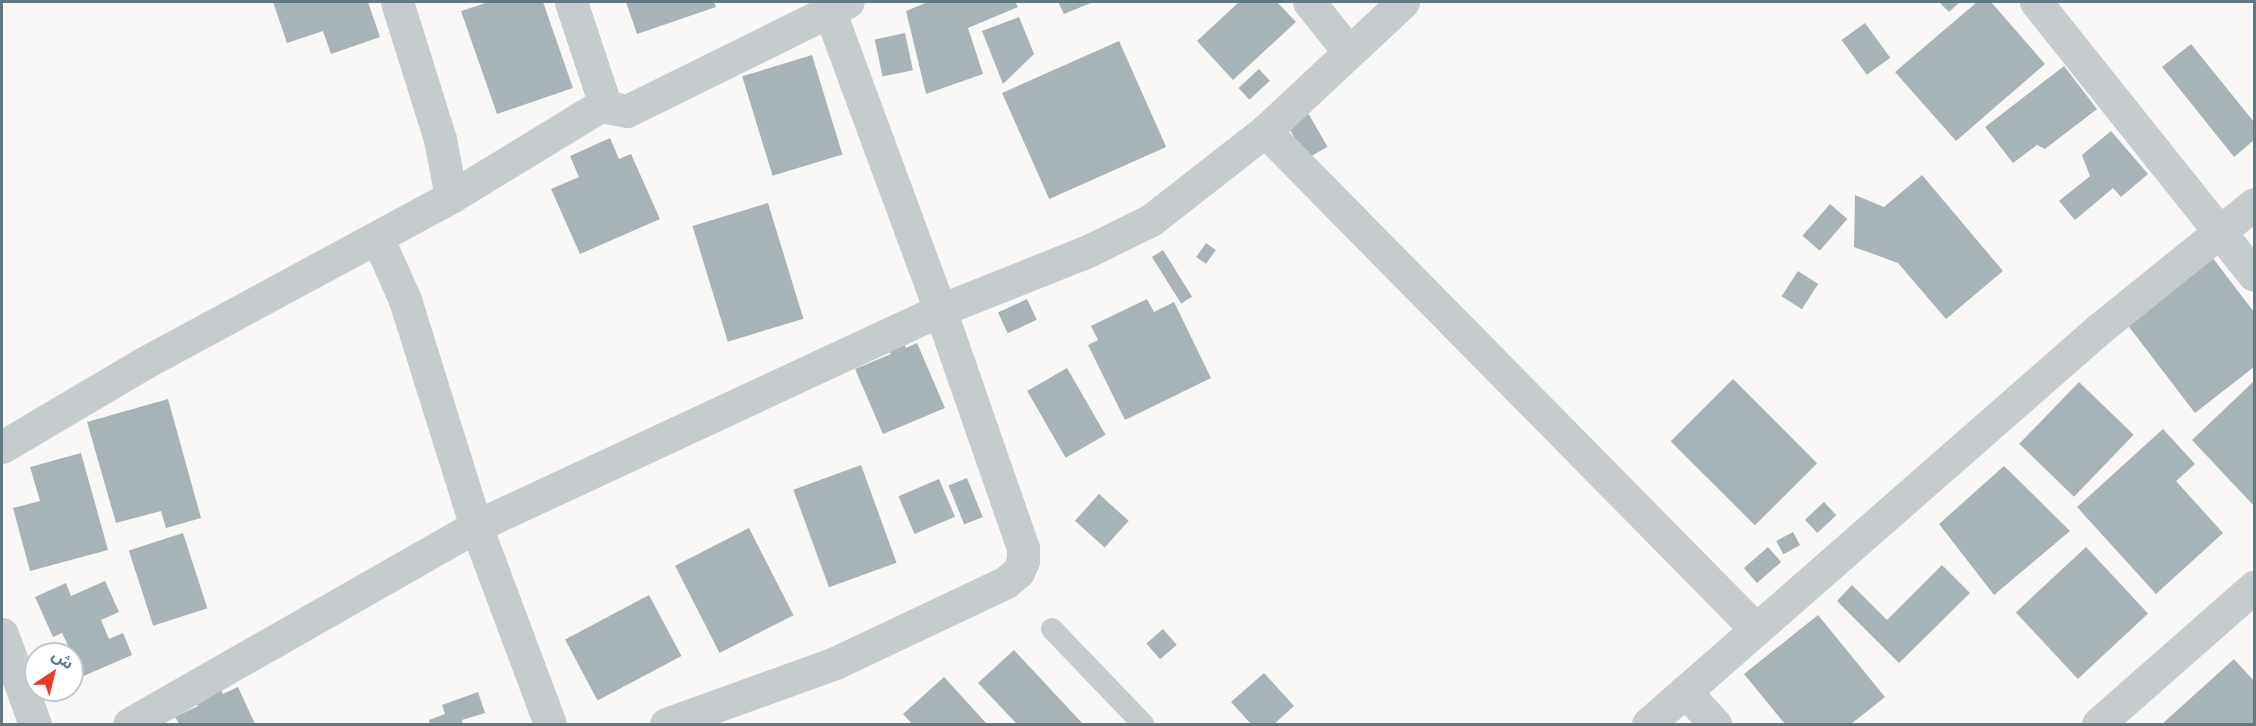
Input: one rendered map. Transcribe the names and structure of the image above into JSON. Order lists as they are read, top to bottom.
{
  "north": "top right"
}
